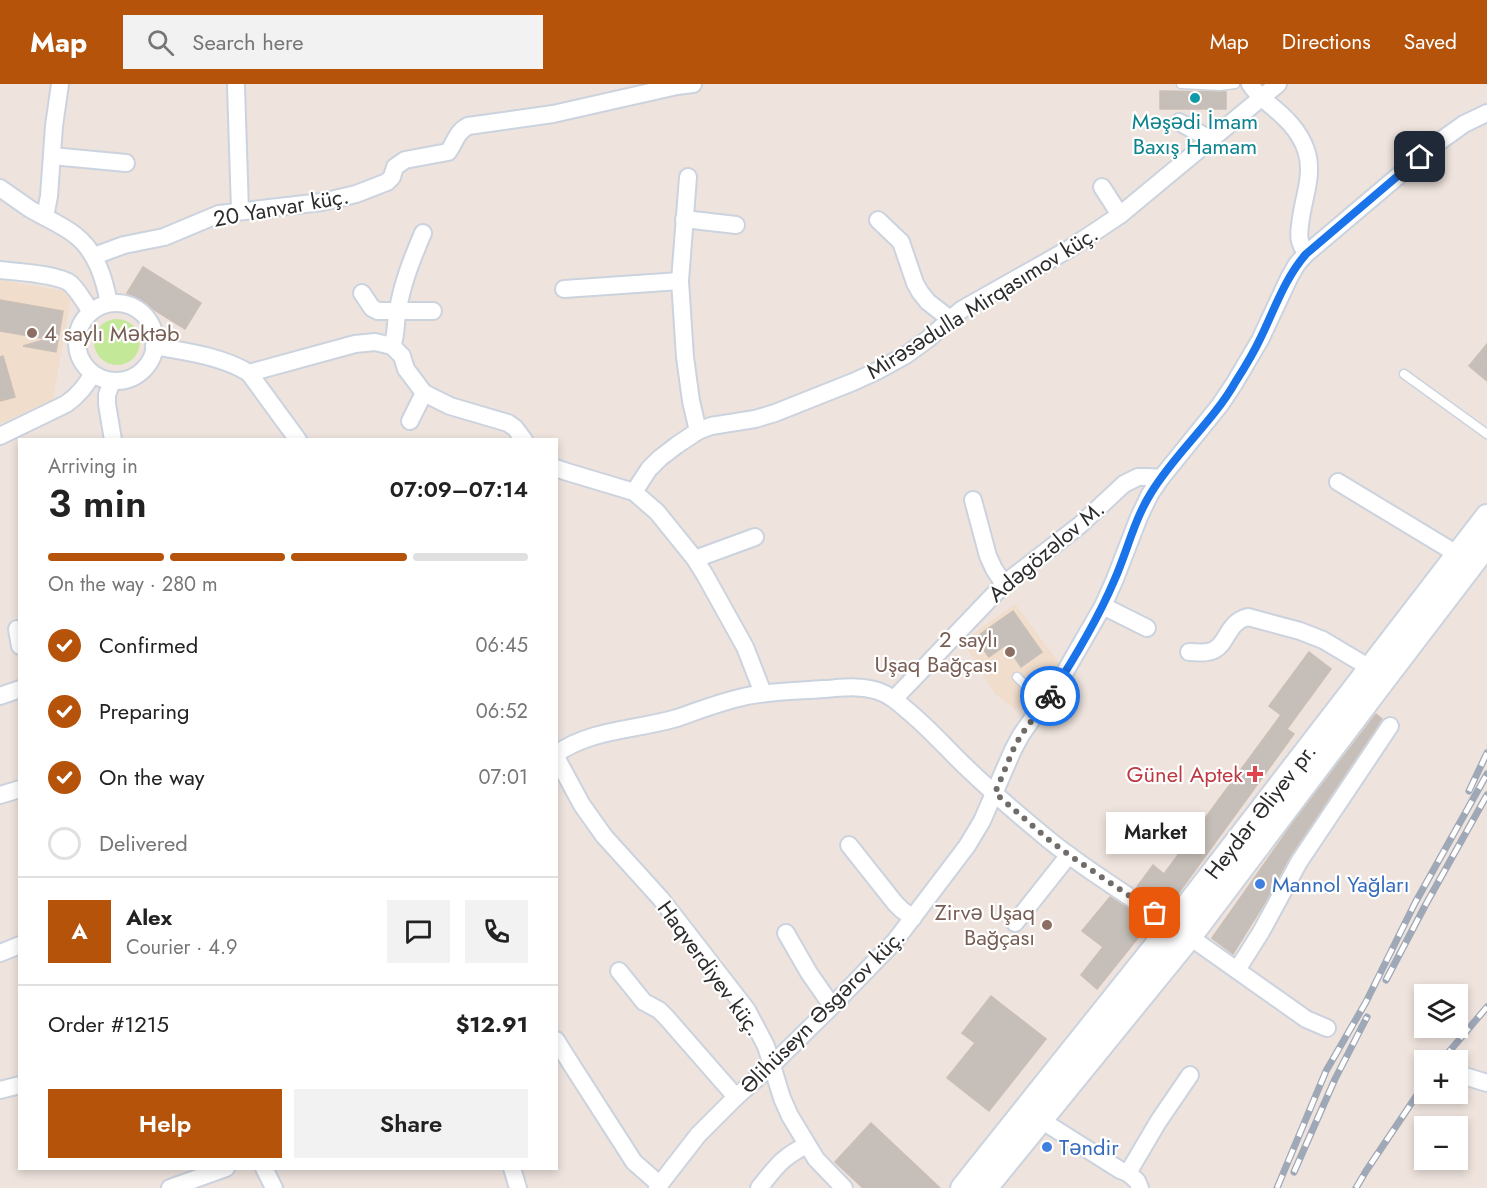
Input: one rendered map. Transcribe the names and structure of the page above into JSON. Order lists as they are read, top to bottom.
{
  "streets": {
    "main road": ["Heydər Əliyev pr."],
    "street": [
      "20 Yanvar küç.",
      "Mirəsədulla Mirqasımov küç.",
      "Adəgözəlov M.",
      "Haqverdiyev küç.",
      "Əlihüseyn Əsgərov küç."
    ]
  },
  "crossings": [
    ["Adəgözəlov M.", "Əlihüseyn Əsgərov küç."],
    ["Haqverdiyev küç.", "Əlihüseyn Əsgərov küç."]
  ],
  "places": {
    "other": [
      "Məşədi İmam Baxış Hamam",
      "4 saylı Məktəb",
      "2 saylı Uşaq Bağçası",
      "Mannol Yağları",
      "Market",
      "Zirvə Uşaq Bağçası",
      "Təndir"
    ],
    "health": ["Günel Aptek"]
  },
  "page": {
    "header": "Map",
    "search": "Search here",
    "nav": ["Map", "Directions", "Saved"],
    "heading": ["3 min", "Arriving in", "07:09–07:14"],
    "panel": [
      "Alex",
      "Courier · 4.9",
      "Order #1215",
      "$12.91"
    ],
    "bar": "On the way · 280 m",
    "list": [
      ["Confirmed", "06:45"],
      ["Preparing", "06:52"],
      ["On the way", "07:01"],
      "Delivered"
    ],
    "bubble": "Market",
    "round": "A",
    "map_buttons": ["+", "−"],
    "buttons": ["Help", "Share"]
  }
}
